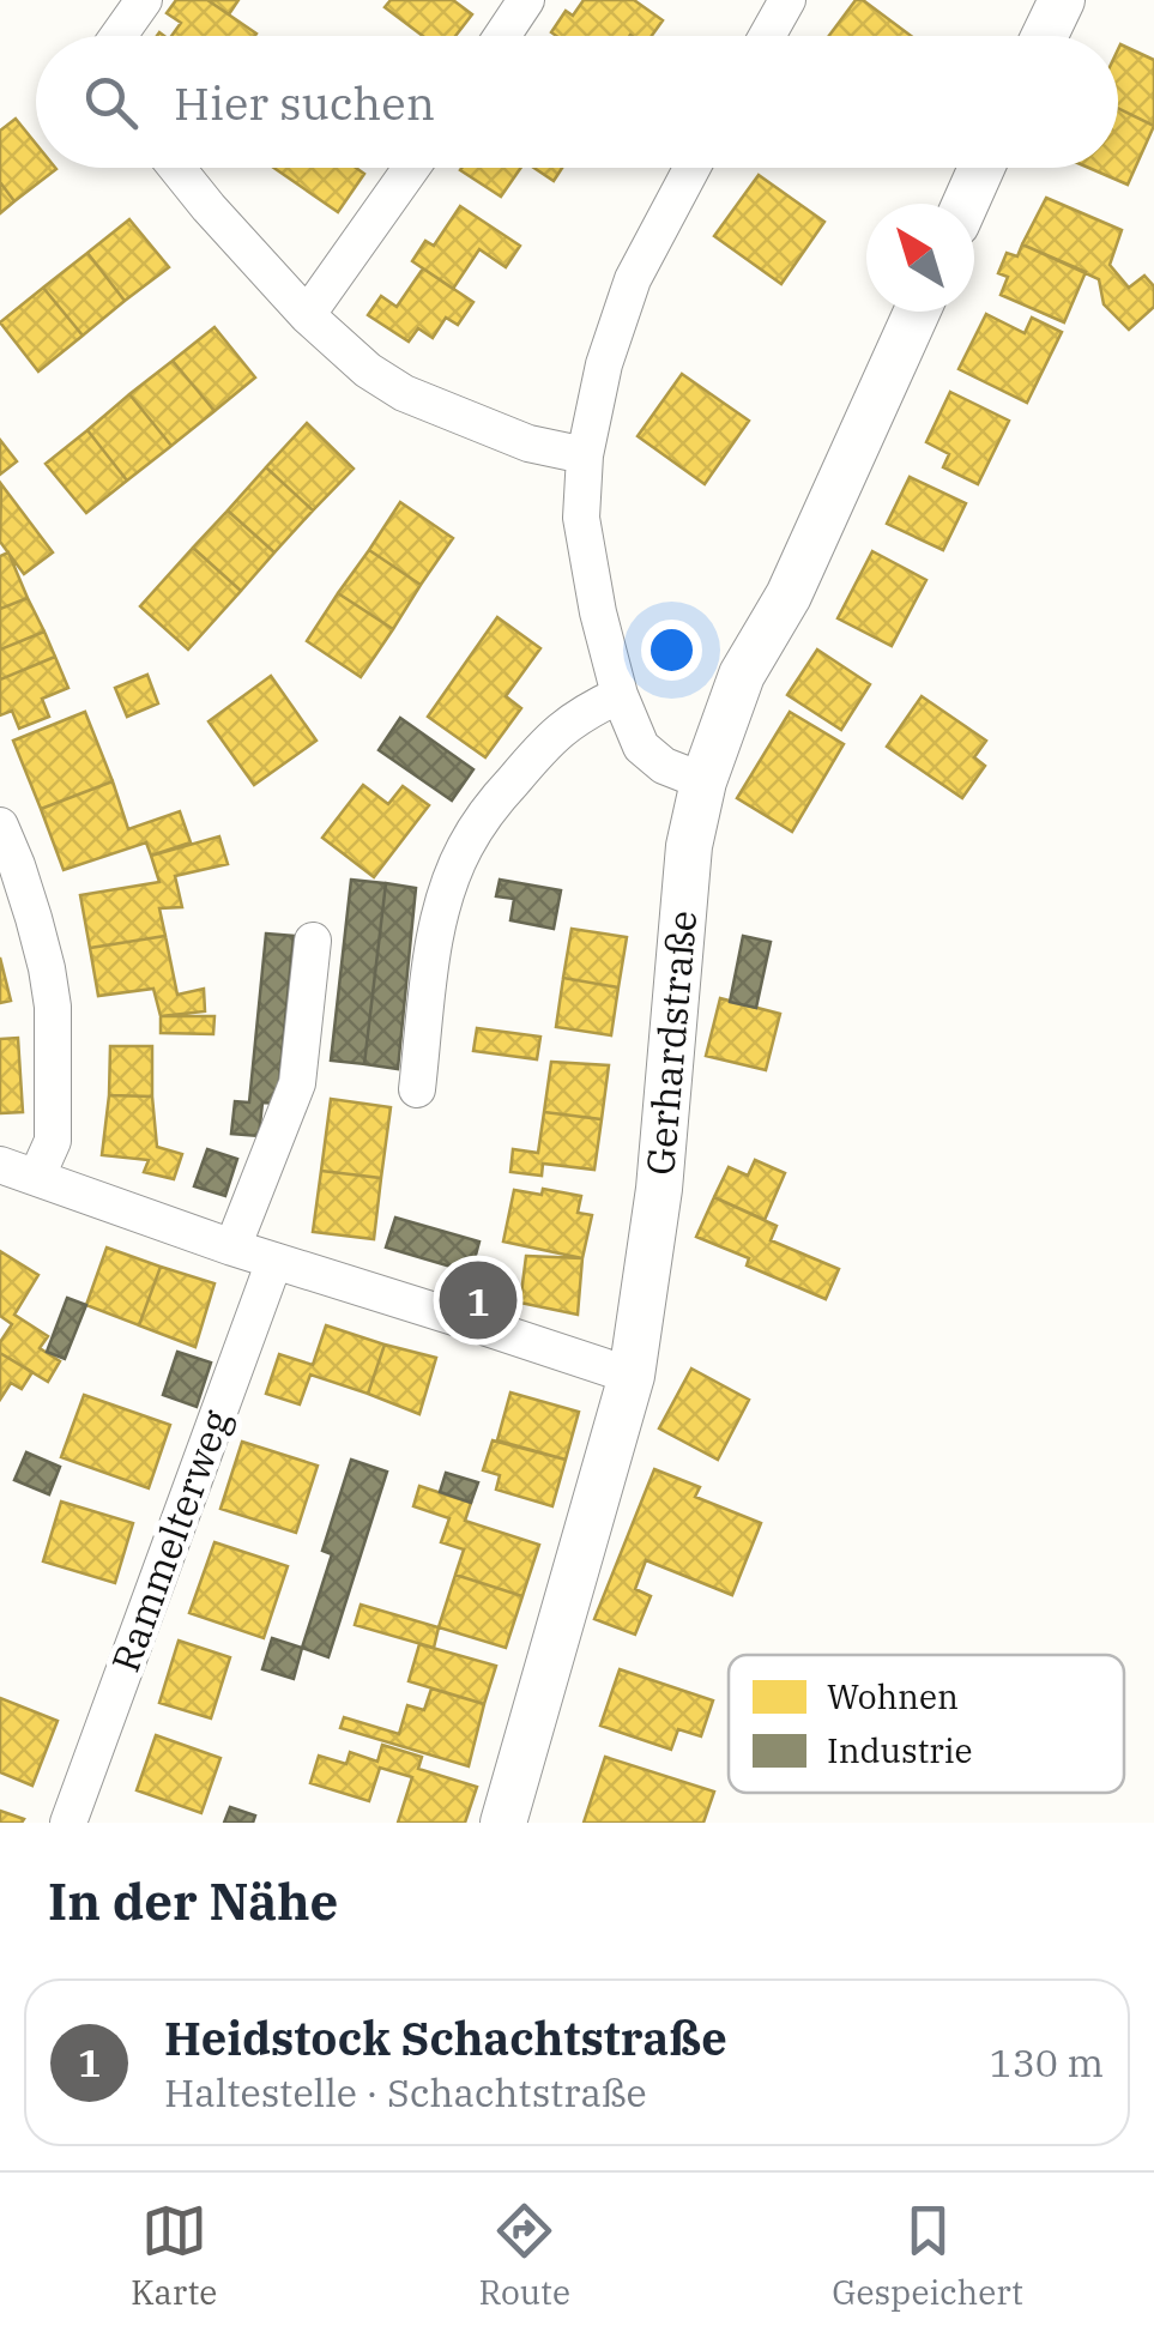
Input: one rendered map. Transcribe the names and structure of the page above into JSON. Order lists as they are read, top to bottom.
{
  "streets": {
    "street": ["Gerhardstraße", "Rammelterweg"]
  },
  "legend": ["Wohnen", "Industrie"],
  "north": "top left",
  "page": {
    "search": "Hier suchen",
    "pins": "1",
    "heading": "In der Nähe",
    "list": [
      {
        "mark": "1",
        "name": "Heidstock Schachtstraße",
        "note": "Haltestelle · Schachtstraße",
        "value": "130 m"
      }
    ],
    "nav": ["Karte", "Route", "Gespeichert"]
  }
}
